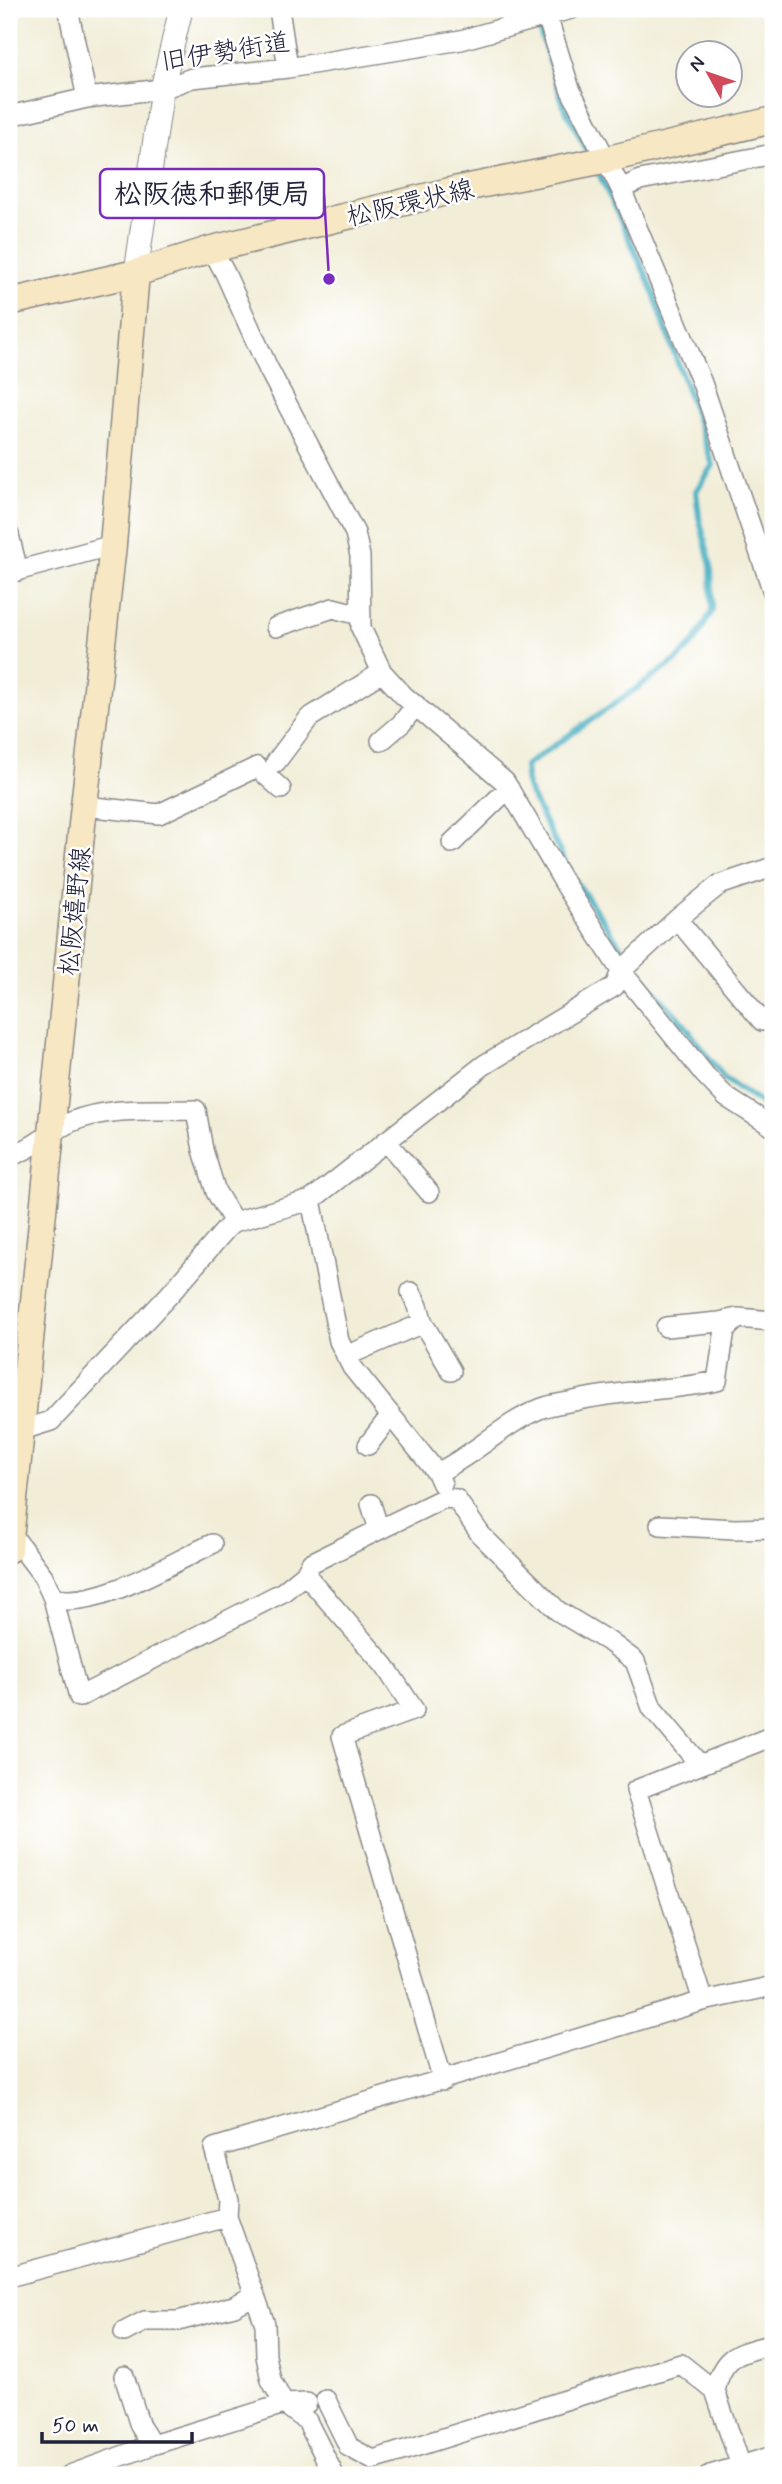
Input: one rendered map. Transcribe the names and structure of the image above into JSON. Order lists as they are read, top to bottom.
{
  "streets": {
    "main road": ["松阪環状線", "松阪嬉野線"],
    "street": ["旧伊勢街道"]
  },
  "crossings": [
    ["松阪環状線", "松阪嬉野線"]
  ],
  "places": ["松阪徳和郵便局"],
  "scale_bar": "50 m",
  "north": "top left"
}
